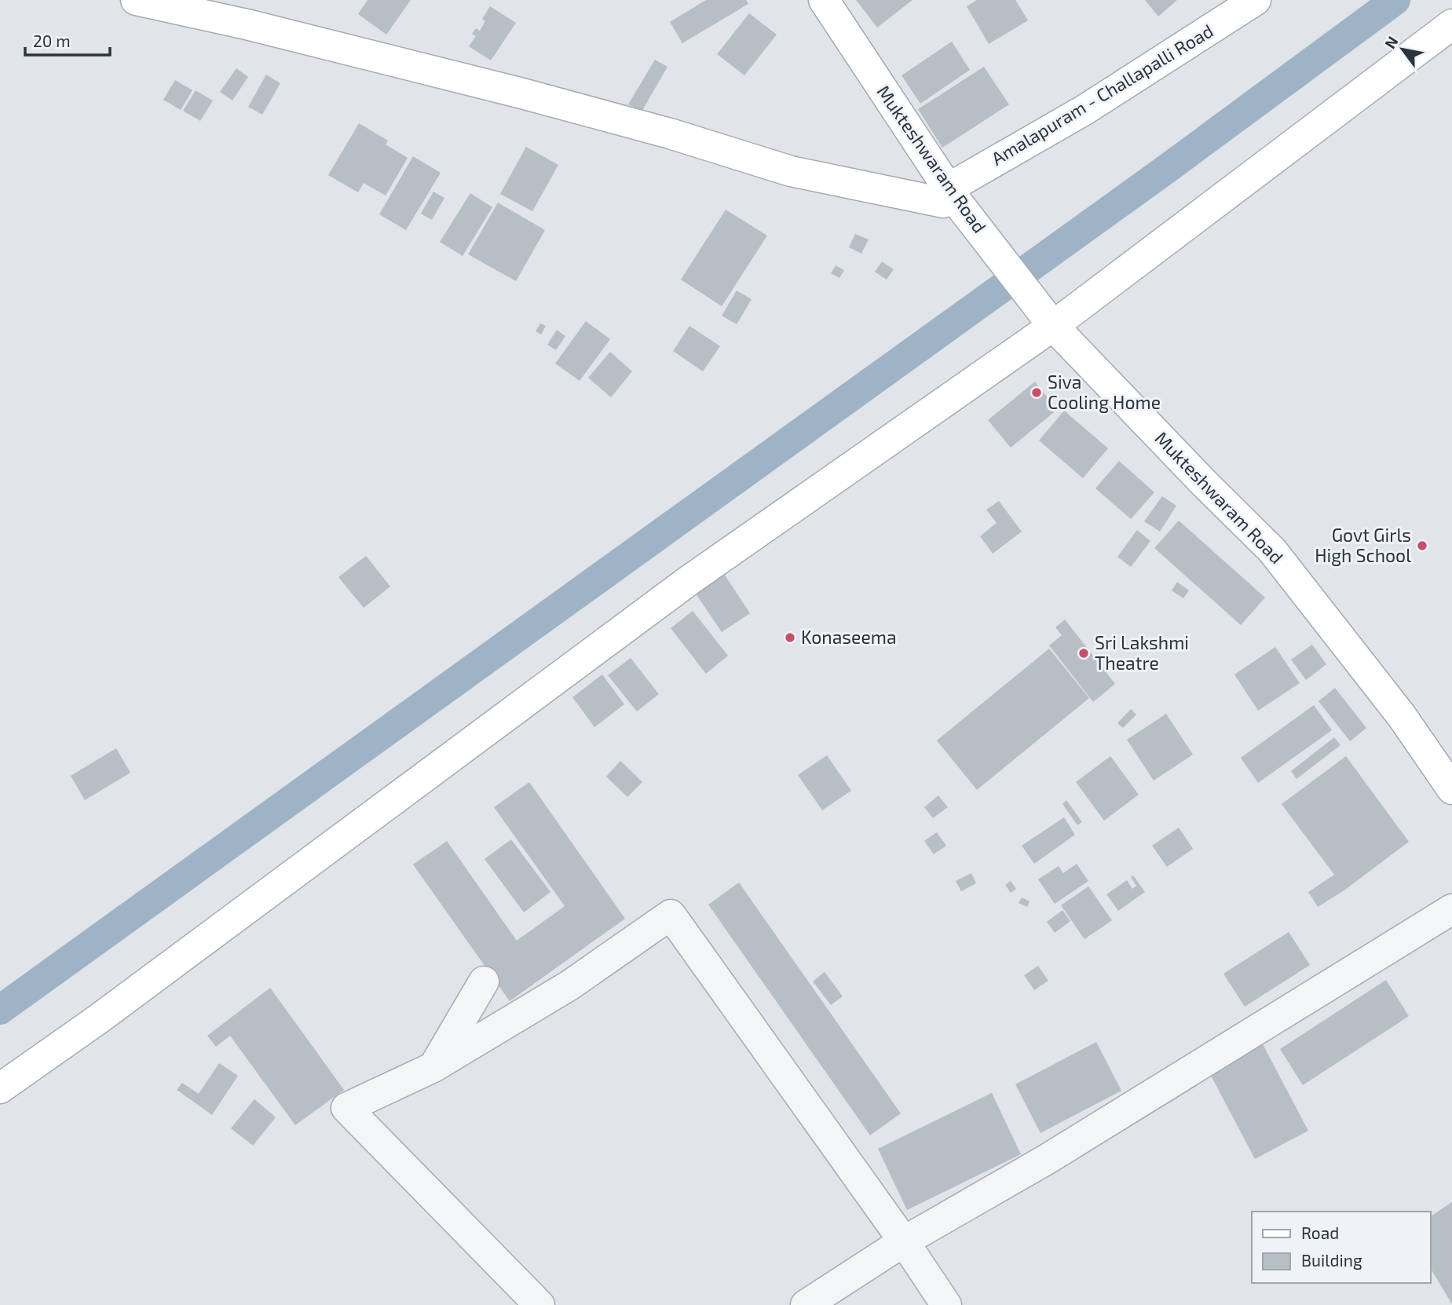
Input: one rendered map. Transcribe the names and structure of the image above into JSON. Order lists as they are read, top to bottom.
{
  "streets": {
    "main road": ["Amalapuram - Challapalli Road", "Mukteshwaram Road"]
  },
  "crossings": [
    ["Amalapuram - Challapalli Road", "Mukteshwaram Road"]
  ],
  "places": [
    "Siva Cooling Home",
    "Govt Girls High School",
    "Konaseema",
    "Sri Lakshmi Theatre"
  ],
  "legend": ["Road", "Building"],
  "scale_bar": "20 m",
  "north": "top left"
}
